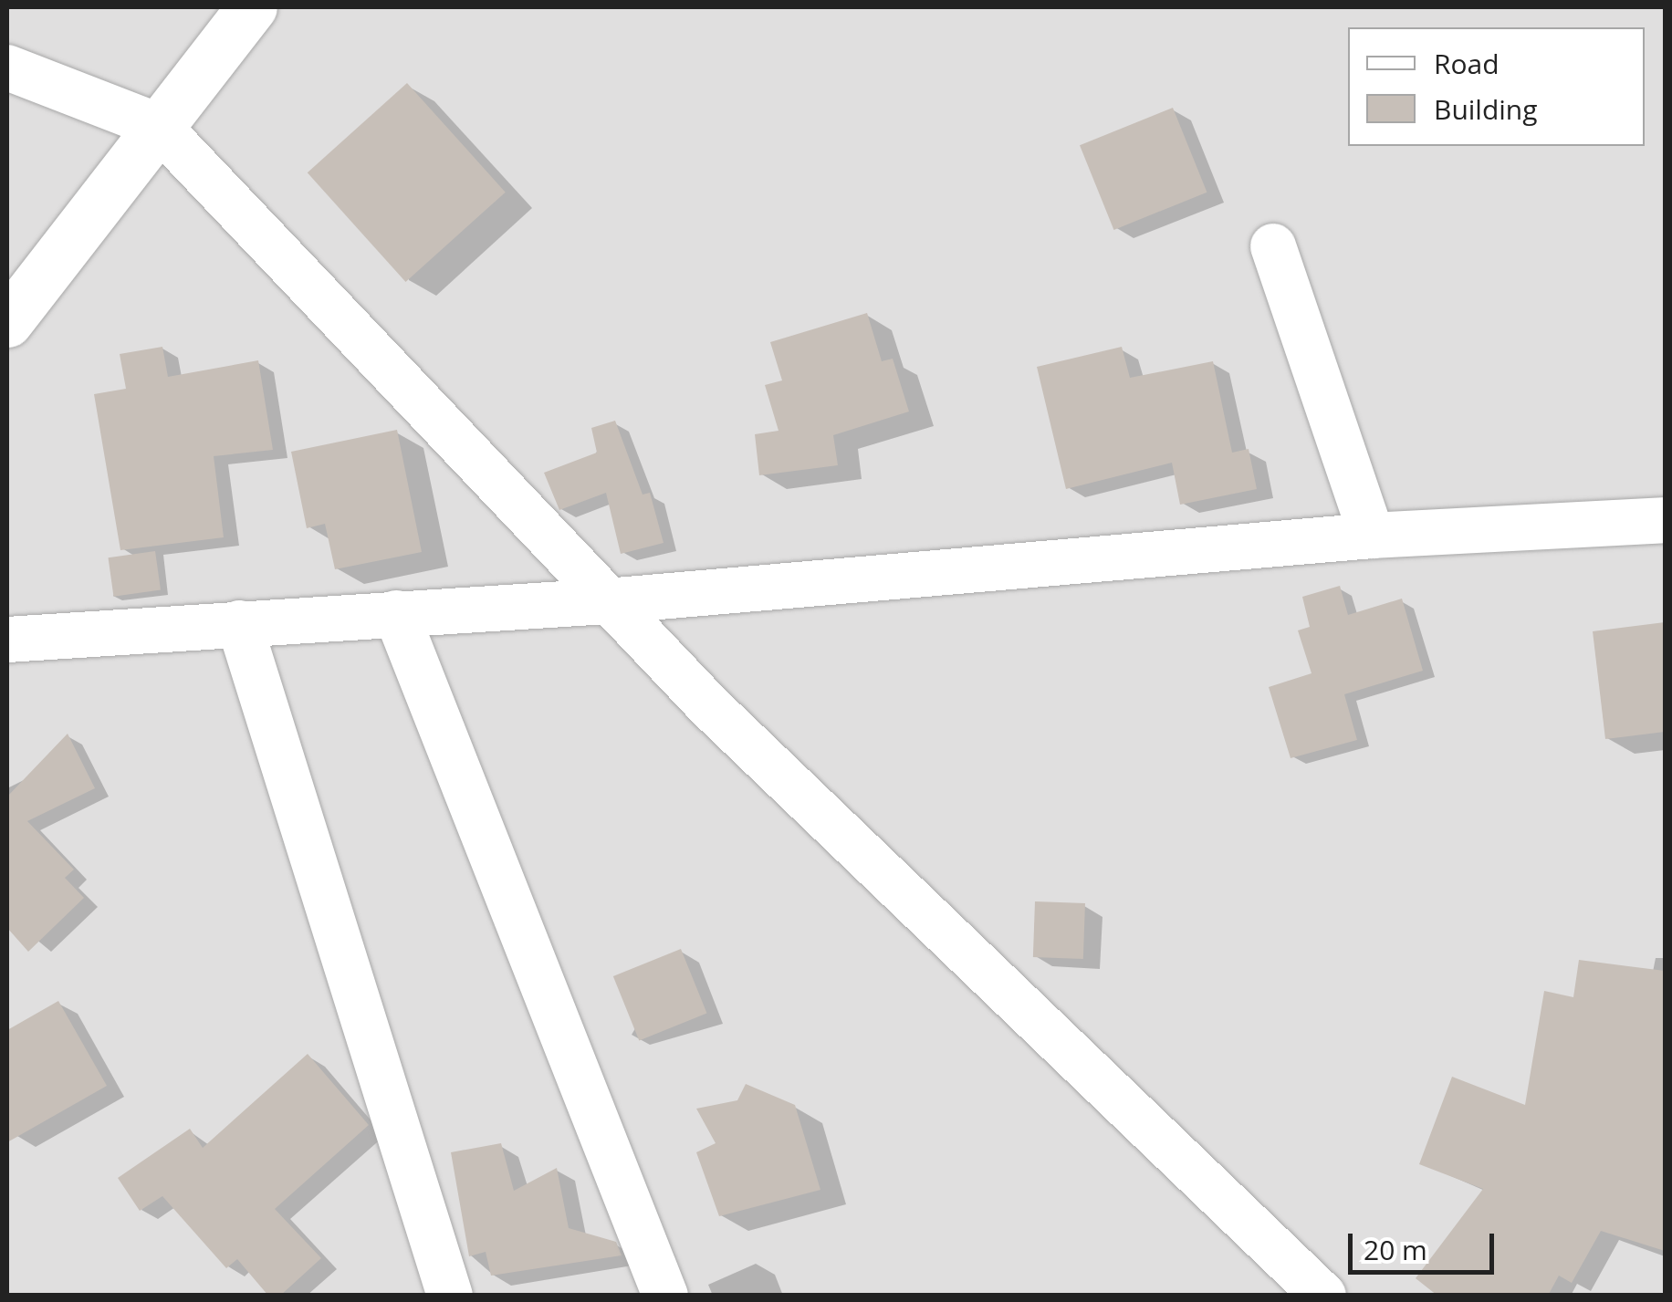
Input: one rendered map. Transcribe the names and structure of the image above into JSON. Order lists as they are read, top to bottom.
{
  "legend": ["Road", "Building"],
  "scale_bar": "20 m"
}
